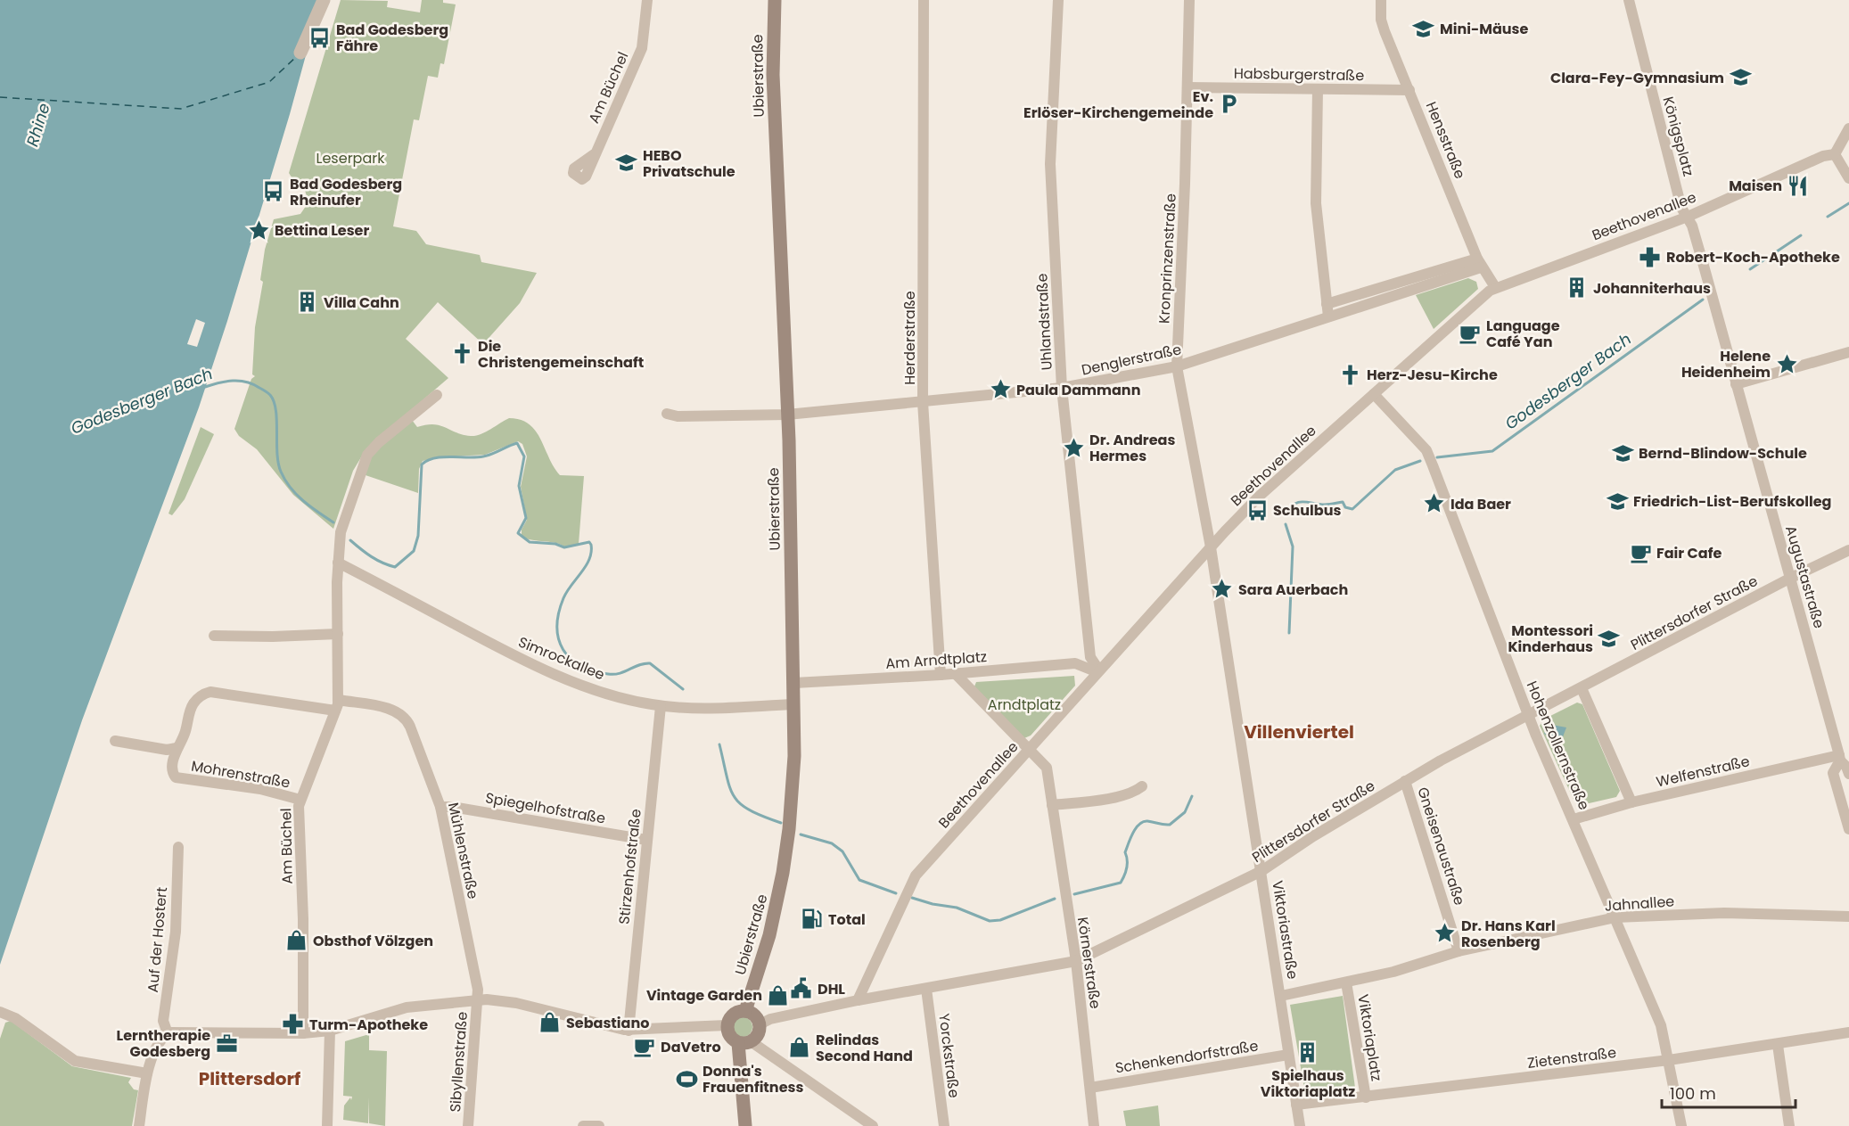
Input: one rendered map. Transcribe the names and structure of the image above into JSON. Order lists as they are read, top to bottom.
{
  "streets": {
    "main road": ["Ubierstraße"],
    "street": [
      "Habsburgerstraße",
      "Am Büchel",
      "Königsplatz",
      "Hensstraße",
      "Beethovenallee",
      "Kronprinzenstraße",
      "Uhlandstraße",
      "Herderstraße",
      "Denglerstraße",
      "Augustastraße",
      "Plittersdorfer Straße",
      "Simrockallee",
      "Am Arndtplatz",
      "Hohenzollernstraße",
      "Welfenstraße",
      "Mohrenstraße",
      "Spiegelhofstraße",
      "Gneisenaustraße",
      "Mühlenstraße",
      "Stirzenhofstraße",
      "Jahnallee",
      "Viktoriastraße",
      "Auf der Hostert",
      "Körnerstraße",
      "Viktoriaplatz",
      "Yorckstraße",
      "Schenkendorfstraße",
      "Zietenstraße",
      "Sibyllenstraße"
    ]
  },
  "crossings": [
    ["Habsburgerstraße", "Hensstraße"],
    ["Habsburgerstraße", "Kronprinzenstraße"],
    ["Ubierstraße", "Denglerstraße"],
    ["Ubierstraße", "Plittersdorfer Straße"],
    ["Ubierstraße", "Simrockallee"],
    ["Ubierstraße", "Am Arndtplatz"],
    ["Am Büchel", "Simrockallee"],
    ["Am Büchel", "Mohrenstraße"],
    ["Am Büchel", "Mühlenstraße"],
    ["Königsplatz", "Beethovenallee"],
    ["Königsplatz", "Augustastraße"],
    ["Hensstraße", "Beethovenallee"],
    ["Hensstraße", "Denglerstraße"],
    ["Beethovenallee", "Kronprinzenstraße"],
    ["Beethovenallee", "Uhlandstraße"],
    ["Beethovenallee", "Augustastraße"],
    ["Beethovenallee", "Plittersdorfer Straße"],
    ["Beethovenallee", "Am Arndtplatz"],
    ["Beethovenallee", "Hohenzollernstraße"],
    ["Beethovenallee", "Viktoriastraße"],
    ["Beethovenallee", "Körnerstraße"],
    ["Kronprinzenstraße", "Denglerstraße"],
    ["Kronprinzenstraße", "Viktoriastraße"],
    ["Uhlandstraße", "Denglerstraße"],
    ["Uhlandstraße", "Am Arndtplatz"],
    ["Herderstraße", "Denglerstraße"],
    ["Herderstraße", "Am Arndtplatz"],
    ["Augustastraße", "Plittersdorfer Straße"],
    ["Augustastraße", "Welfenstraße"],
    ["Plittersdorfer Straße", "Hohenzollernstraße"],
    ["Plittersdorfer Straße", "Gneisenaustraße"],
    ["Plittersdorfer Straße", "Viktoriastraße"],
    ["Plittersdorfer Straße", "Körnerstraße"],
    ["Plittersdorfer Straße", "Yorckstraße"],
    ["Simrockallee", "Stirzenhofstraße"],
    ["Hohenzollernstraße", "Welfenstraße"],
    ["Hohenzollernstraße", "Jahnallee"],
    ["Hohenzollernstraße", "Zietenstraße"],
    ["Spiegelhofstraße", "Mühlenstraße"],
    ["Spiegelhofstraße", "Stirzenhofstraße"],
    ["Gneisenaustraße", "Jahnallee"],
    ["Mühlenstraße", "Sibyllenstraße"],
    ["Jahnallee", "Viktoriastraße"],
    ["Jahnallee", "Viktoriaplatz"],
    ["Viktoriastraße", "Schenkendorfstraße"],
    ["Viktoriastraße", "Zietenstraße"],
    ["Körnerstraße", "Schenkendorfstraße"],
    ["Viktoriaplatz", "Zietenstraße"]
  ],
  "districts": ["Villenviertel", "Plittersdorf"],
  "water": ["Rhine", "Godesberger Bach"],
  "parks": ["Leserpark", "Arndtplatz"],
  "places": {
    "school or university": [
      "Mini-Mäuse",
      "Clara-Fey-Gymnasium",
      "HEBO Privatschule",
      "Bernd-Blindow-Schule",
      "Friedrich-List-Berufskolleg",
      "Montessori Kinderhaus"
    ],
    "bus stop": ["Bad Godesberg Fähre", "Bad Godesberg Rheinufer", "Schulbus"],
    "parking": ["Ev. Erlöser-Kirchengemeinde"],
    "restaurant": ["Maisen"],
    "place": [
      "Bettina Leser",
      "Helene Heidenheim",
      "Paula Dammann",
      "Dr. Andreas Hermes",
      "Ida Baer",
      "Sara Auerbach",
      "Dr. Hans Karl Rosenberg"
    ],
    "pharmacy": ["Robert-Koch-Apotheke", "Turm-Apotheke"],
    "building": ["Johanniterhaus", "Villa Cahn", "Spielhaus Viktoriaplatz"],
    "cafe": ["Language Café Yan", "Fair Cafe", "DaVetro"],
    "church": ["Die Christengemeinschaft", "Herz-Jesu-Kirche"],
    "fuel station": ["Total"],
    "shop": [
      "Obsthof Völzgen",
      "Vintage Garden",
      "Sebastiano",
      "Relindas Second Hand"
    ],
    "public building": ["DHL"],
    "office": ["Lerntherapie Godesberg"],
    "sports": ["Donna's Frauenfitness"]
  },
  "scale_bar": "100 m"
}
